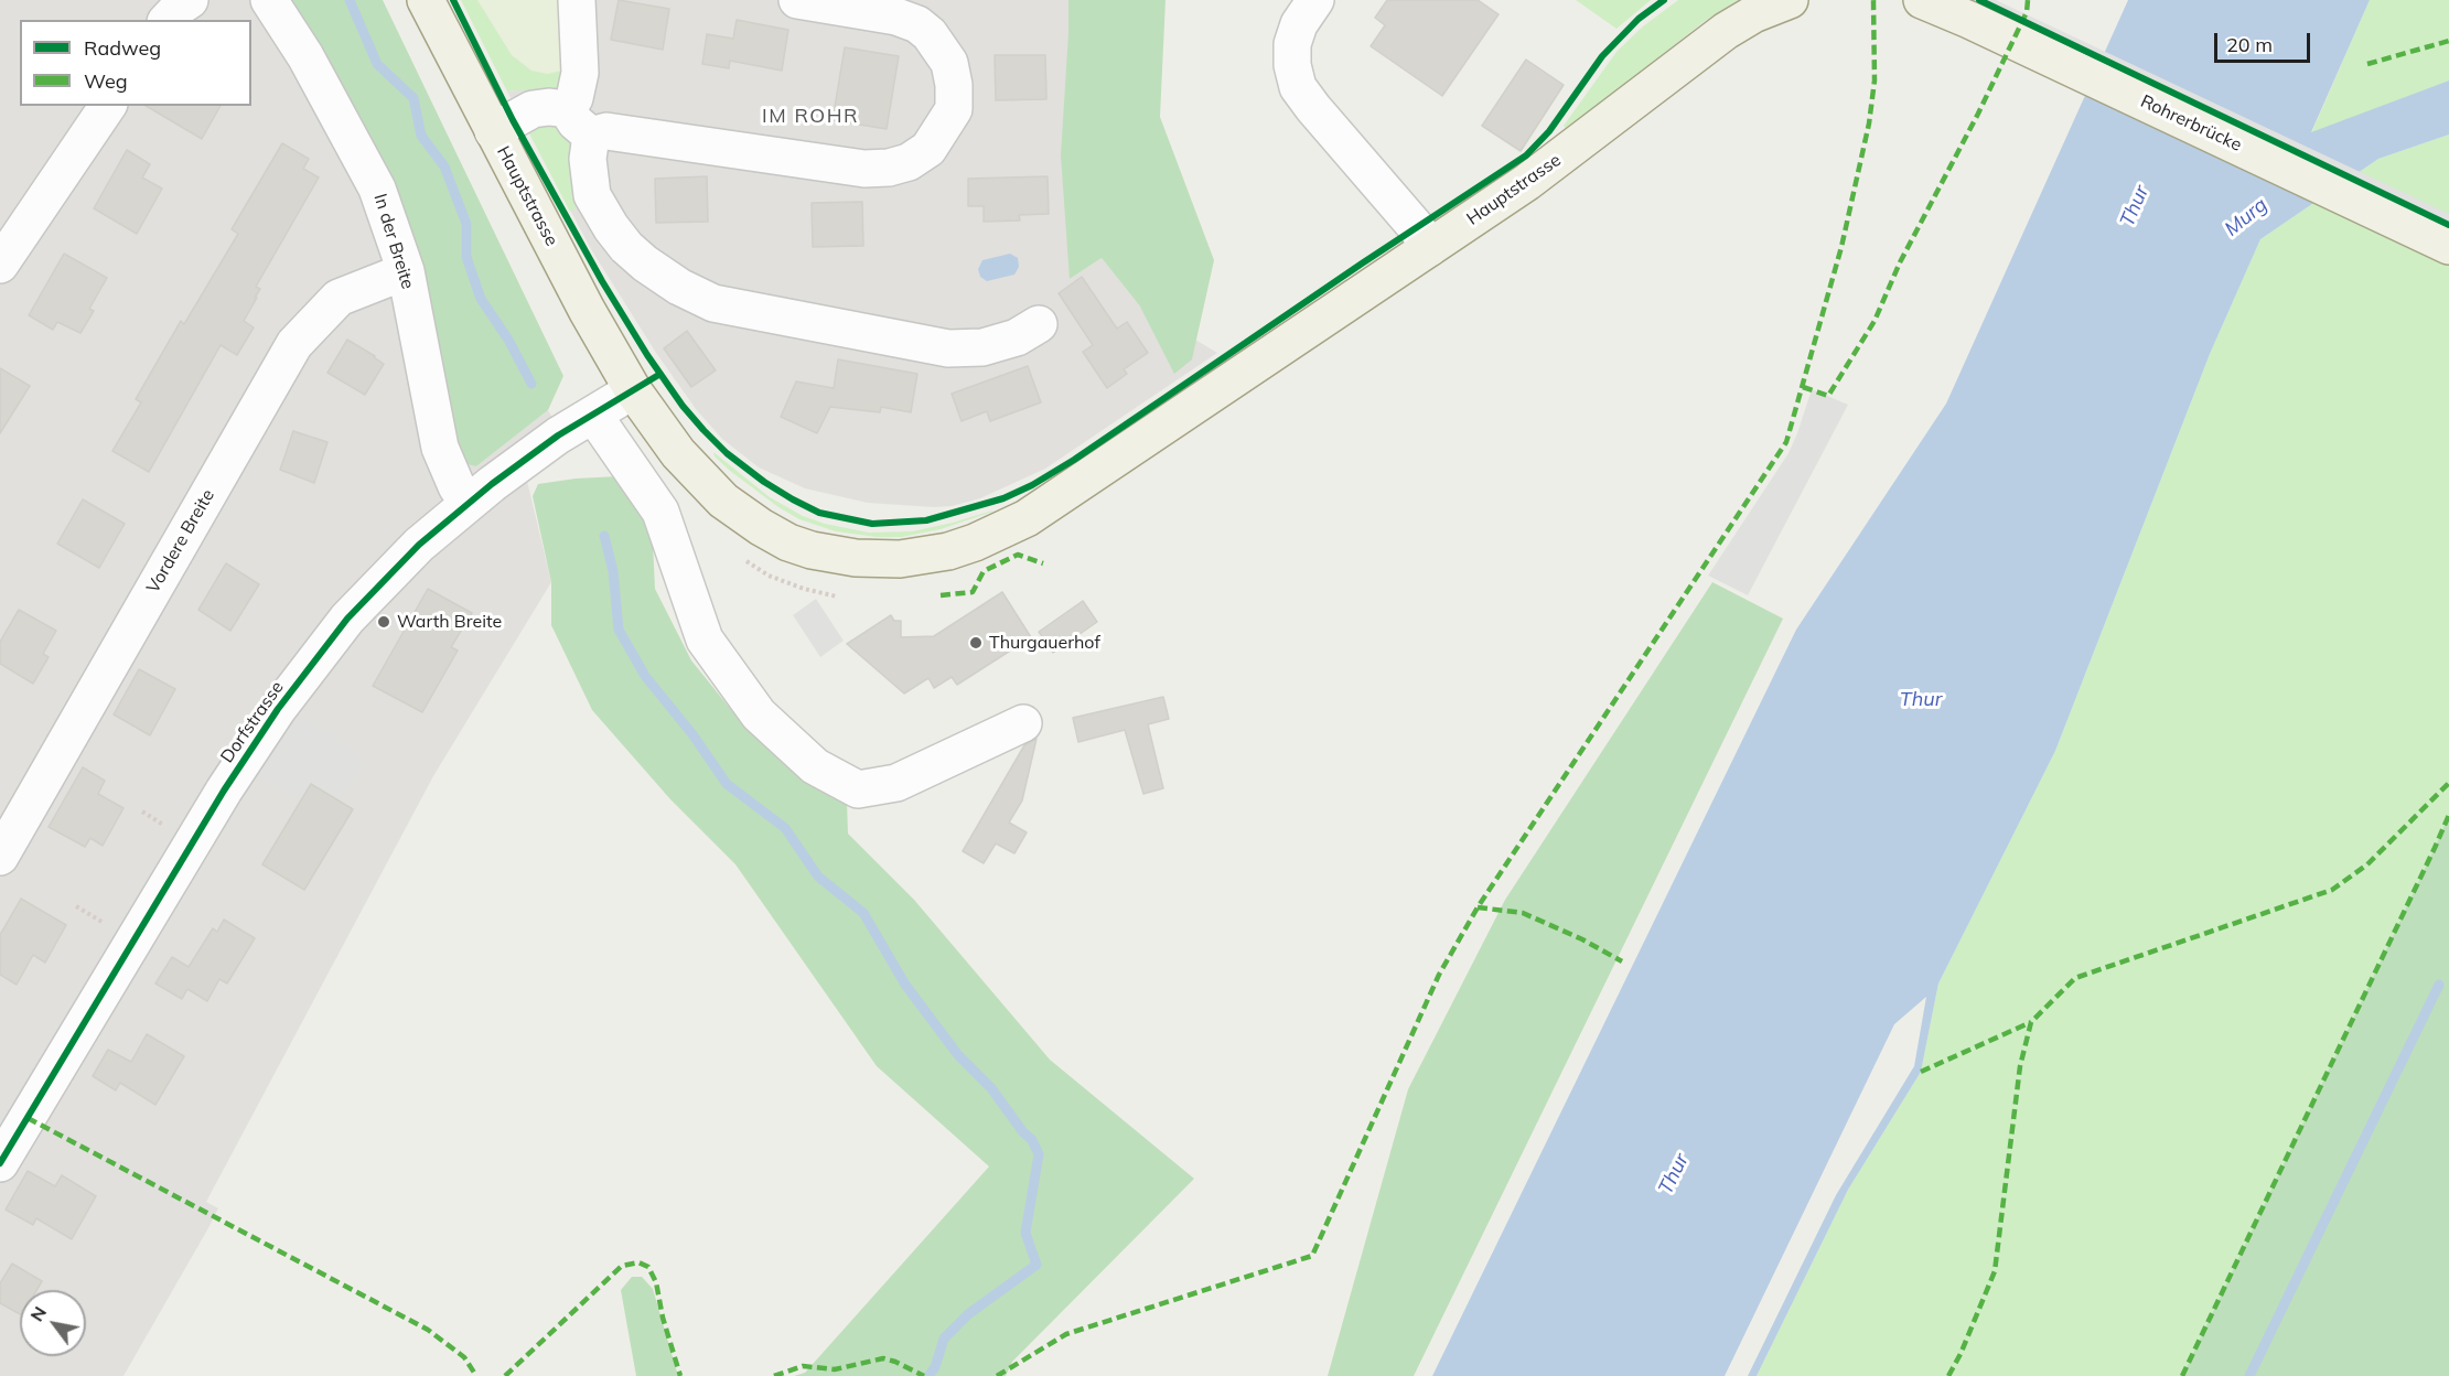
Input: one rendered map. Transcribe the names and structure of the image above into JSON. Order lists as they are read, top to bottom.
{
  "streets": {
    "main road": ["Rohrerbrücke", "Hauptstrasse"],
    "street": ["In der Breite", "Vordere Breite", "Dorfstrasse"]
  },
  "crossings": [
    ["Hauptstrasse", "Dorfstrasse"],
    ["In der Breite", "Vordere Breite"],
    ["In der Breite", "Dorfstrasse"]
  ],
  "districts": ["IM ROHR"],
  "water": ["Thur", "Murg"],
  "places": ["Warth Breite", "Thurgauerhof"],
  "legend": ["Radweg", "Weg"],
  "scale_bar": "20 m",
  "north": "top left"
}
